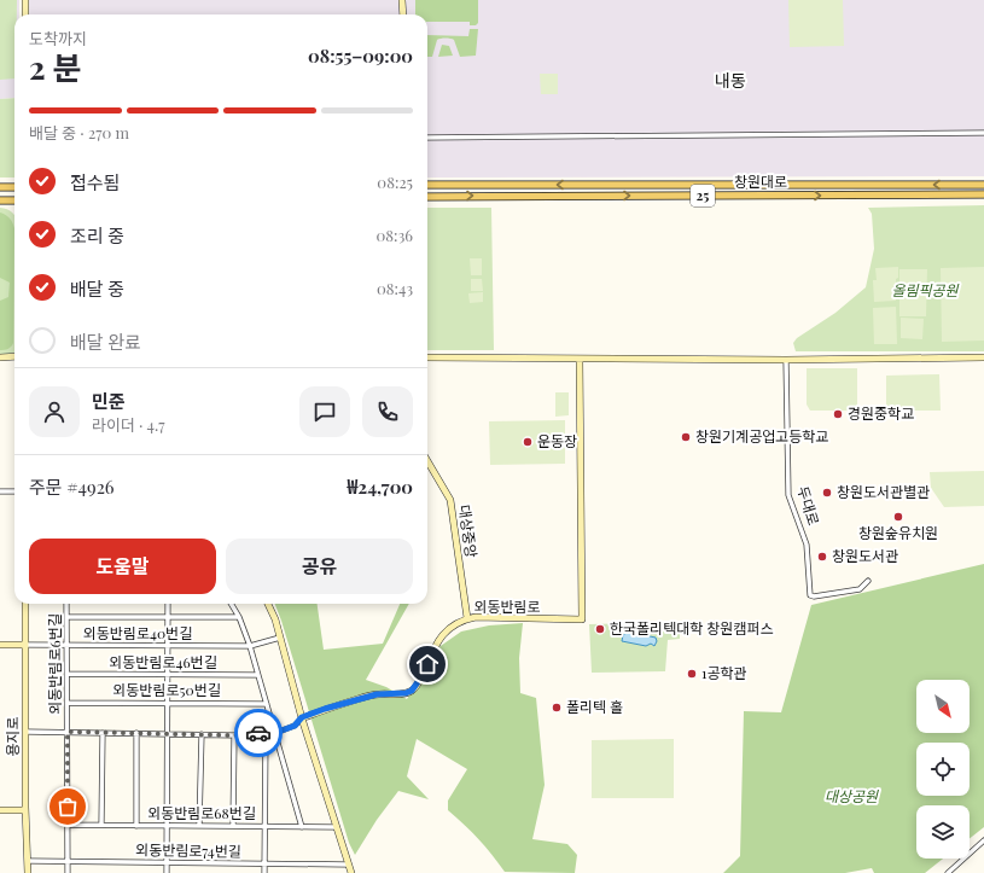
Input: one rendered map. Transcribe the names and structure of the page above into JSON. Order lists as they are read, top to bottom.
{
  "streets": {
    "main road": ["창원대로", "25"],
    "street": [
      "두대로",
      "대상중앙",
      "외동반림로",
      "외동반림로40번길",
      "외동반림로46번길",
      "외동반림로6번길",
      "외동반림로50번길",
      "용지로",
      "외동반림로68번길",
      "외동반림로74번길"
    ]
  },
  "crossings": [
    ["대상중앙", "외동반림로"],
    ["외동반림로40번길", "외동반림로6번길"],
    ["외동반림로40번길", "용지로"],
    ["외동반림로46번길", "외동반림로6번길"],
    ["외동반림로6번길", "외동반림로50번길"],
    ["외동반림로6번길", "외동반림로68번길"],
    ["외동반림로6번길", "외동반림로74번길"],
    ["용지로", "외동반림로74번길"]
  ],
  "districts": ["내동"],
  "parks": ["올림픽공원", "대상공원"],
  "places": [
    "경원중학교",
    "창원기계공업고등학교",
    "운동장",
    "창원도서관별관",
    "창원숲유치원",
    "창원도서관",
    "한국폴리텍대학 창원캠퍼스",
    "1공학관",
    "폴리텍 홀"
  ],
  "north": "bottom right",
  "page": {
    "heading": ["2 분", "도착까지", "08:55–09:00"],
    "panel": [
      "민준",
      "라이더 · 4.7",
      "주문 #4926",
      "₩24,700"
    ],
    "bar": "배달 중 · 270 m",
    "list": [
      ["접수됨", "08:25"],
      ["조리 중", "08:36"],
      ["배달 중", "08:43"],
      "배달 완료"
    ],
    "buttons": ["도움말", "공유"]
  }
}
